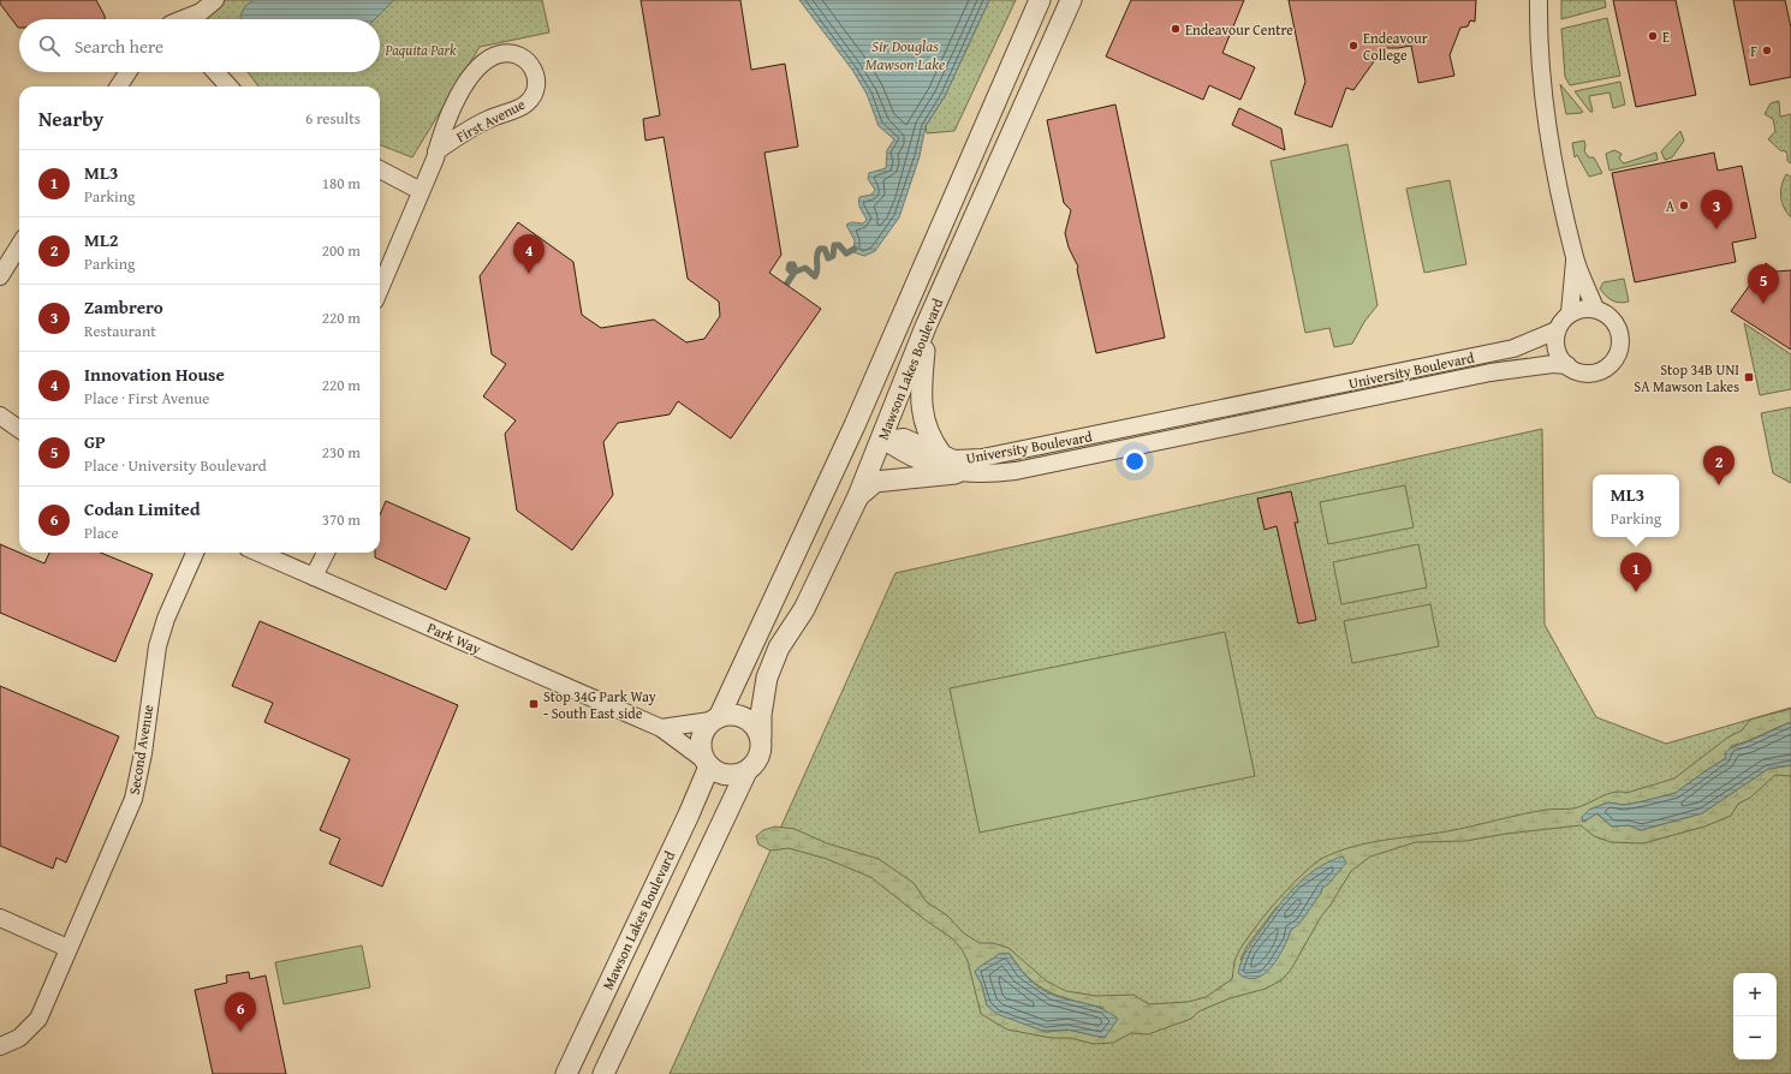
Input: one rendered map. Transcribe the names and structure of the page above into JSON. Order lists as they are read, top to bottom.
{
  "streets": {
    "street": [
      "First Avenue",
      "Mawson Lakes Boulevard",
      "University Boulevard",
      "Park Way",
      "Second Avenue"
    ]
  },
  "crossings": [
    ["Mawson Lakes Boulevard", "University Boulevard"],
    ["Mawson Lakes Boulevard", "Park Way"]
  ],
  "water": ["Sir Douglas Mawson Lake"],
  "parks": ["Paquita Park"],
  "places": {
    "other": [
      "Endeavour Centre",
      "E",
      "Endeavour College",
      "F",
      "A"
    ],
    "transit": ["Stop 34B UNI SA Mawson Lakes", "Stop 34G Park Way - South East side"]
  },
  "page": {
    "search": "Search here",
    "heading": ["Nearby", "6 results"],
    "list": [
      {
        "mark": "1",
        "name": "ML3",
        "note": "Parking",
        "value": "180 m"
      },
      {
        "mark": "2",
        "name": "ML2",
        "note": "Parking",
        "value": "200 m"
      },
      {
        "mark": "3",
        "name": "Zambrero",
        "note": "Restaurant",
        "value": "220 m"
      },
      {
        "mark": "4",
        "name": "Innovation House",
        "note": "Place · First Avenue",
        "value": "220 m"
      },
      {
        "mark": "5",
        "name": "GP",
        "note": "Place · University Boulevard",
        "value": "230 m"
      },
      {
        "mark": "6",
        "name": "Codan Limited",
        "note": "Place",
        "value": "370 m"
      }
    ],
    "pins": [
      "3",
      "4",
      "5",
      "2",
      "1",
      "6"
    ],
    "popup": ["ML3", "Parking"],
    "map_buttons": ["+", "−"]
  }
}
